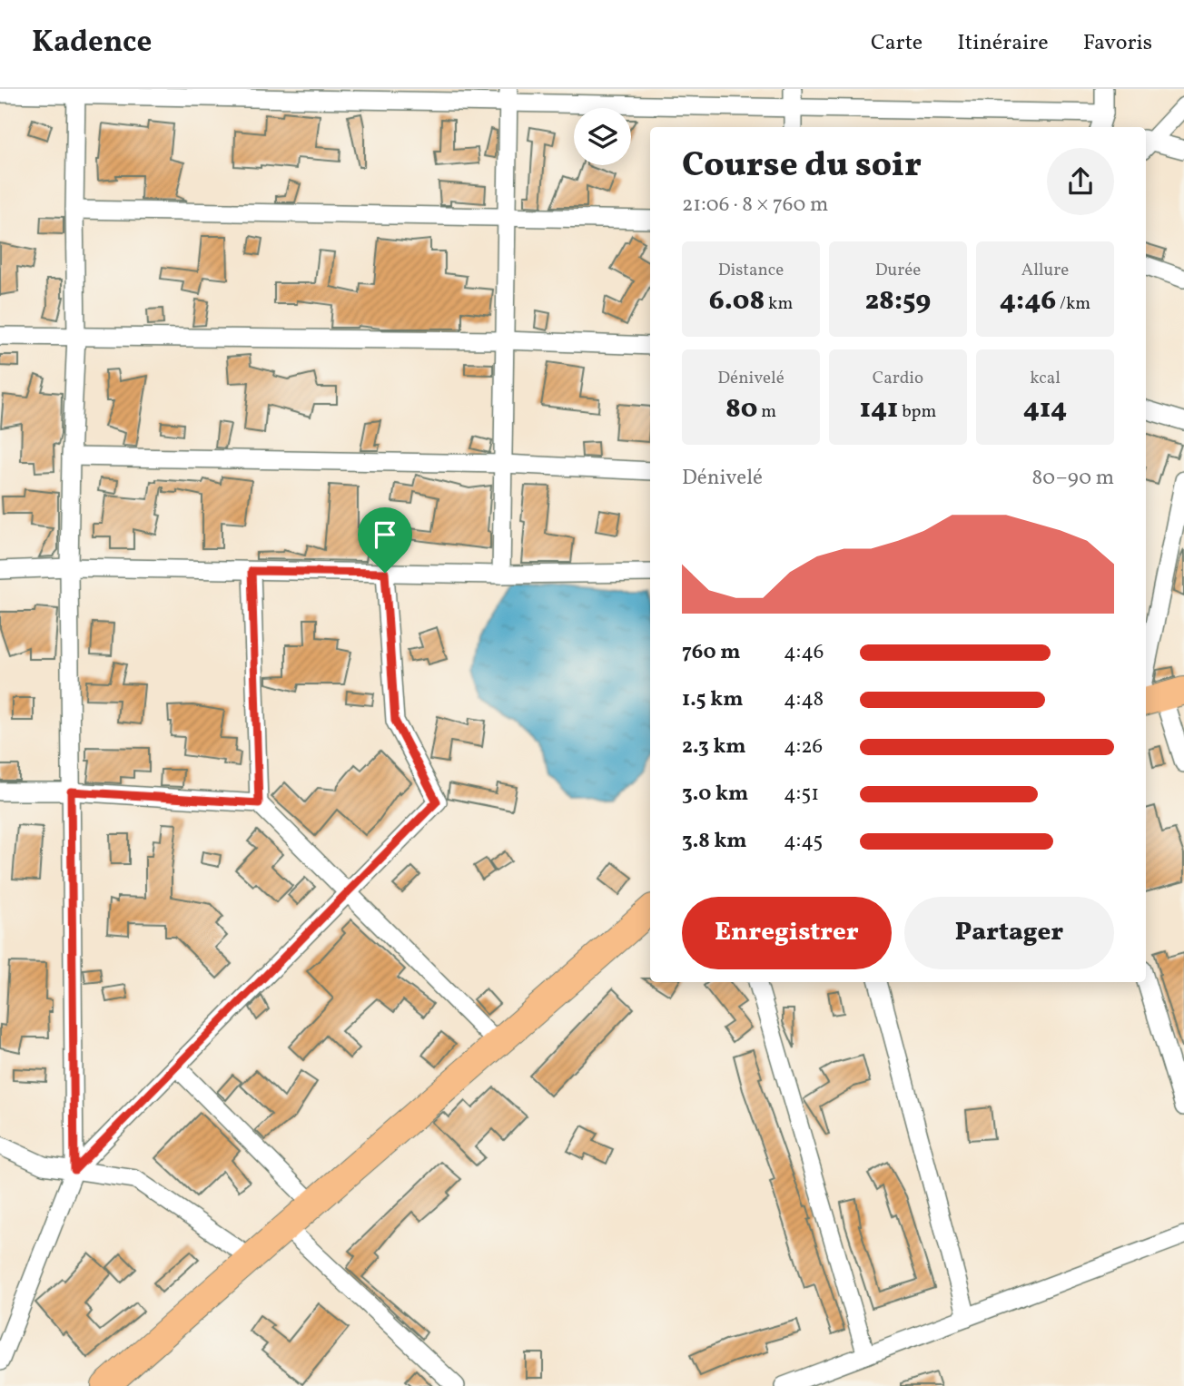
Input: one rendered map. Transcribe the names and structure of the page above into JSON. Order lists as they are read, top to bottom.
{
  "page": {
    "header": "Kadence",
    "nav": ["Carte", "Itinéraire", "Favoris"],
    "heading": ["Course du soir", "21:06 · 8 × 760 m"],
    "stats": [
      ["Distance", "6.08 km"],
      ["Durée", "28:59"],
      ["Allure", "4:46 /km"],
      ["Dénivelé", "80 m"],
      ["Cardio", "141 bpm"],
      ["kcal", "414"]
    ],
    "chart": ["Dénivelé", "80–90 m"],
    "list": [
      {
        "name": "760 m",
        "note": "4:46"
      },
      {
        "name": "1.5 km",
        "note": "4:48"
      },
      {
        "name": "2.3 km",
        "note": "4:26"
      },
      {
        "name": "3.0 km",
        "note": "4:51"
      },
      {
        "name": "3.8 km",
        "note": "4:45"
      }
    ],
    "buttons": ["Enregistrer", "Partager"]
  }
}
